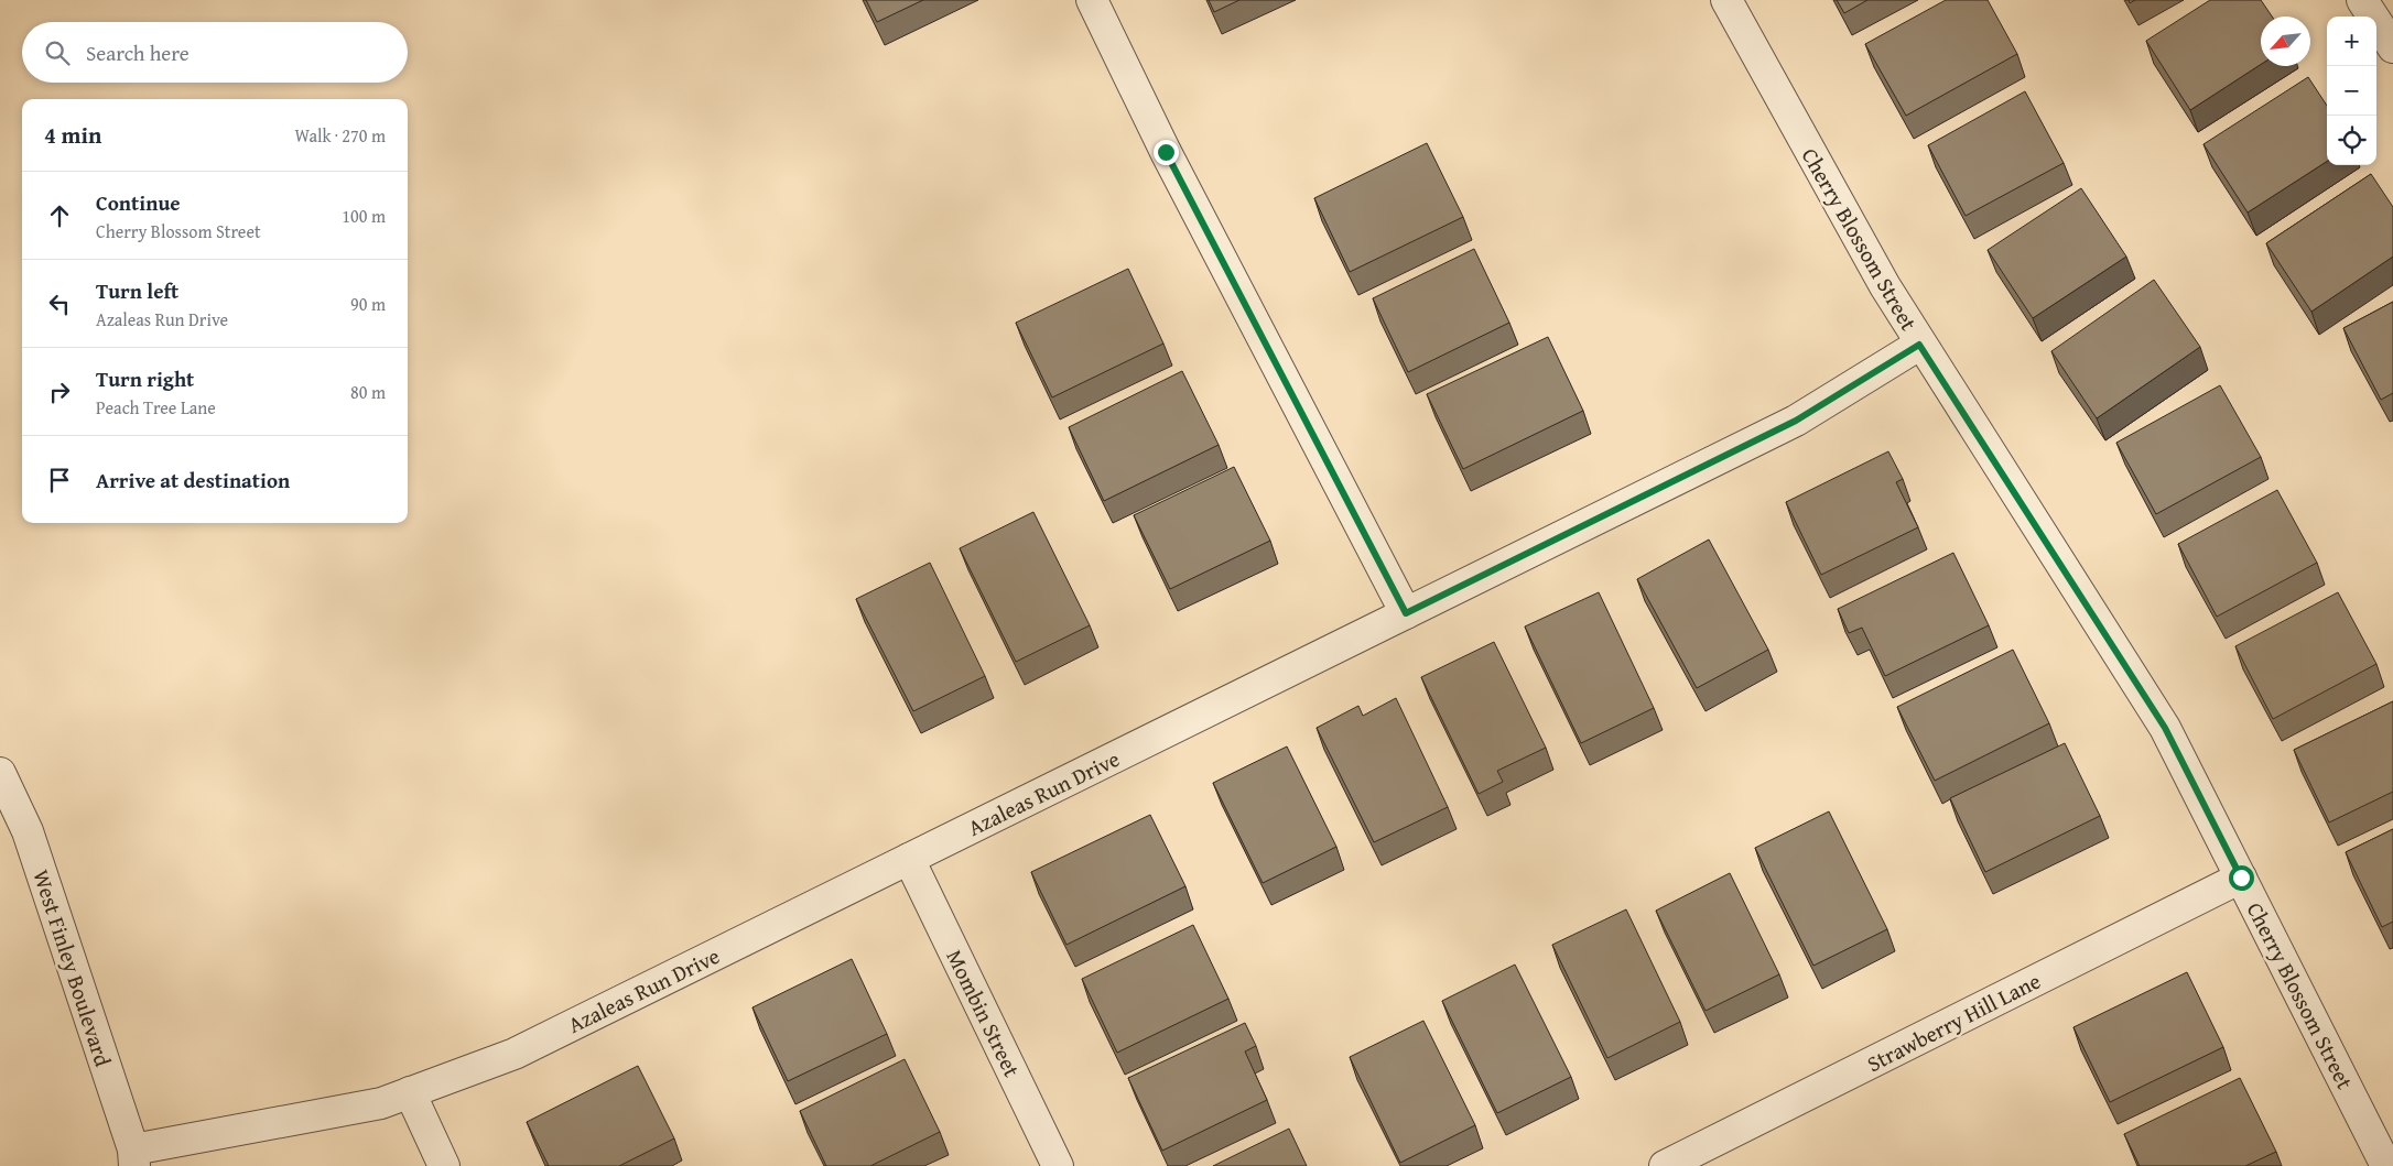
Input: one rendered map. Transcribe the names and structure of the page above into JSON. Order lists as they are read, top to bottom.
{
  "streets": {
    "street": [
      "Cherry Blossom Street",
      "Azaleas Run Drive",
      "West Finley Boulevard",
      "Mombin Street",
      "Strawberry Hill Lane"
    ]
  },
  "crossings": [
    ["Cherry Blossom Street", "Azaleas Run Drive"],
    ["Cherry Blossom Street", "Strawberry Hill Lane"],
    ["Azaleas Run Drive", "West Finley Boulevard"],
    ["Azaleas Run Drive", "Mombin Street"]
  ],
  "north": "bottom left",
  "page": {
    "map_buttons": ["+", "−"],
    "search": "Search here",
    "heading": ["4 min", "Walk · 270 m"],
    "list": [
      ["Continue", "Cherry Blossom Street", "100 m"],
      ["Turn left", "Azaleas Run Drive", "90 m"],
      ["Turn right", "Peach Tree Lane", "80 m"],
      "Arrive at destination"
    ]
  }
}
